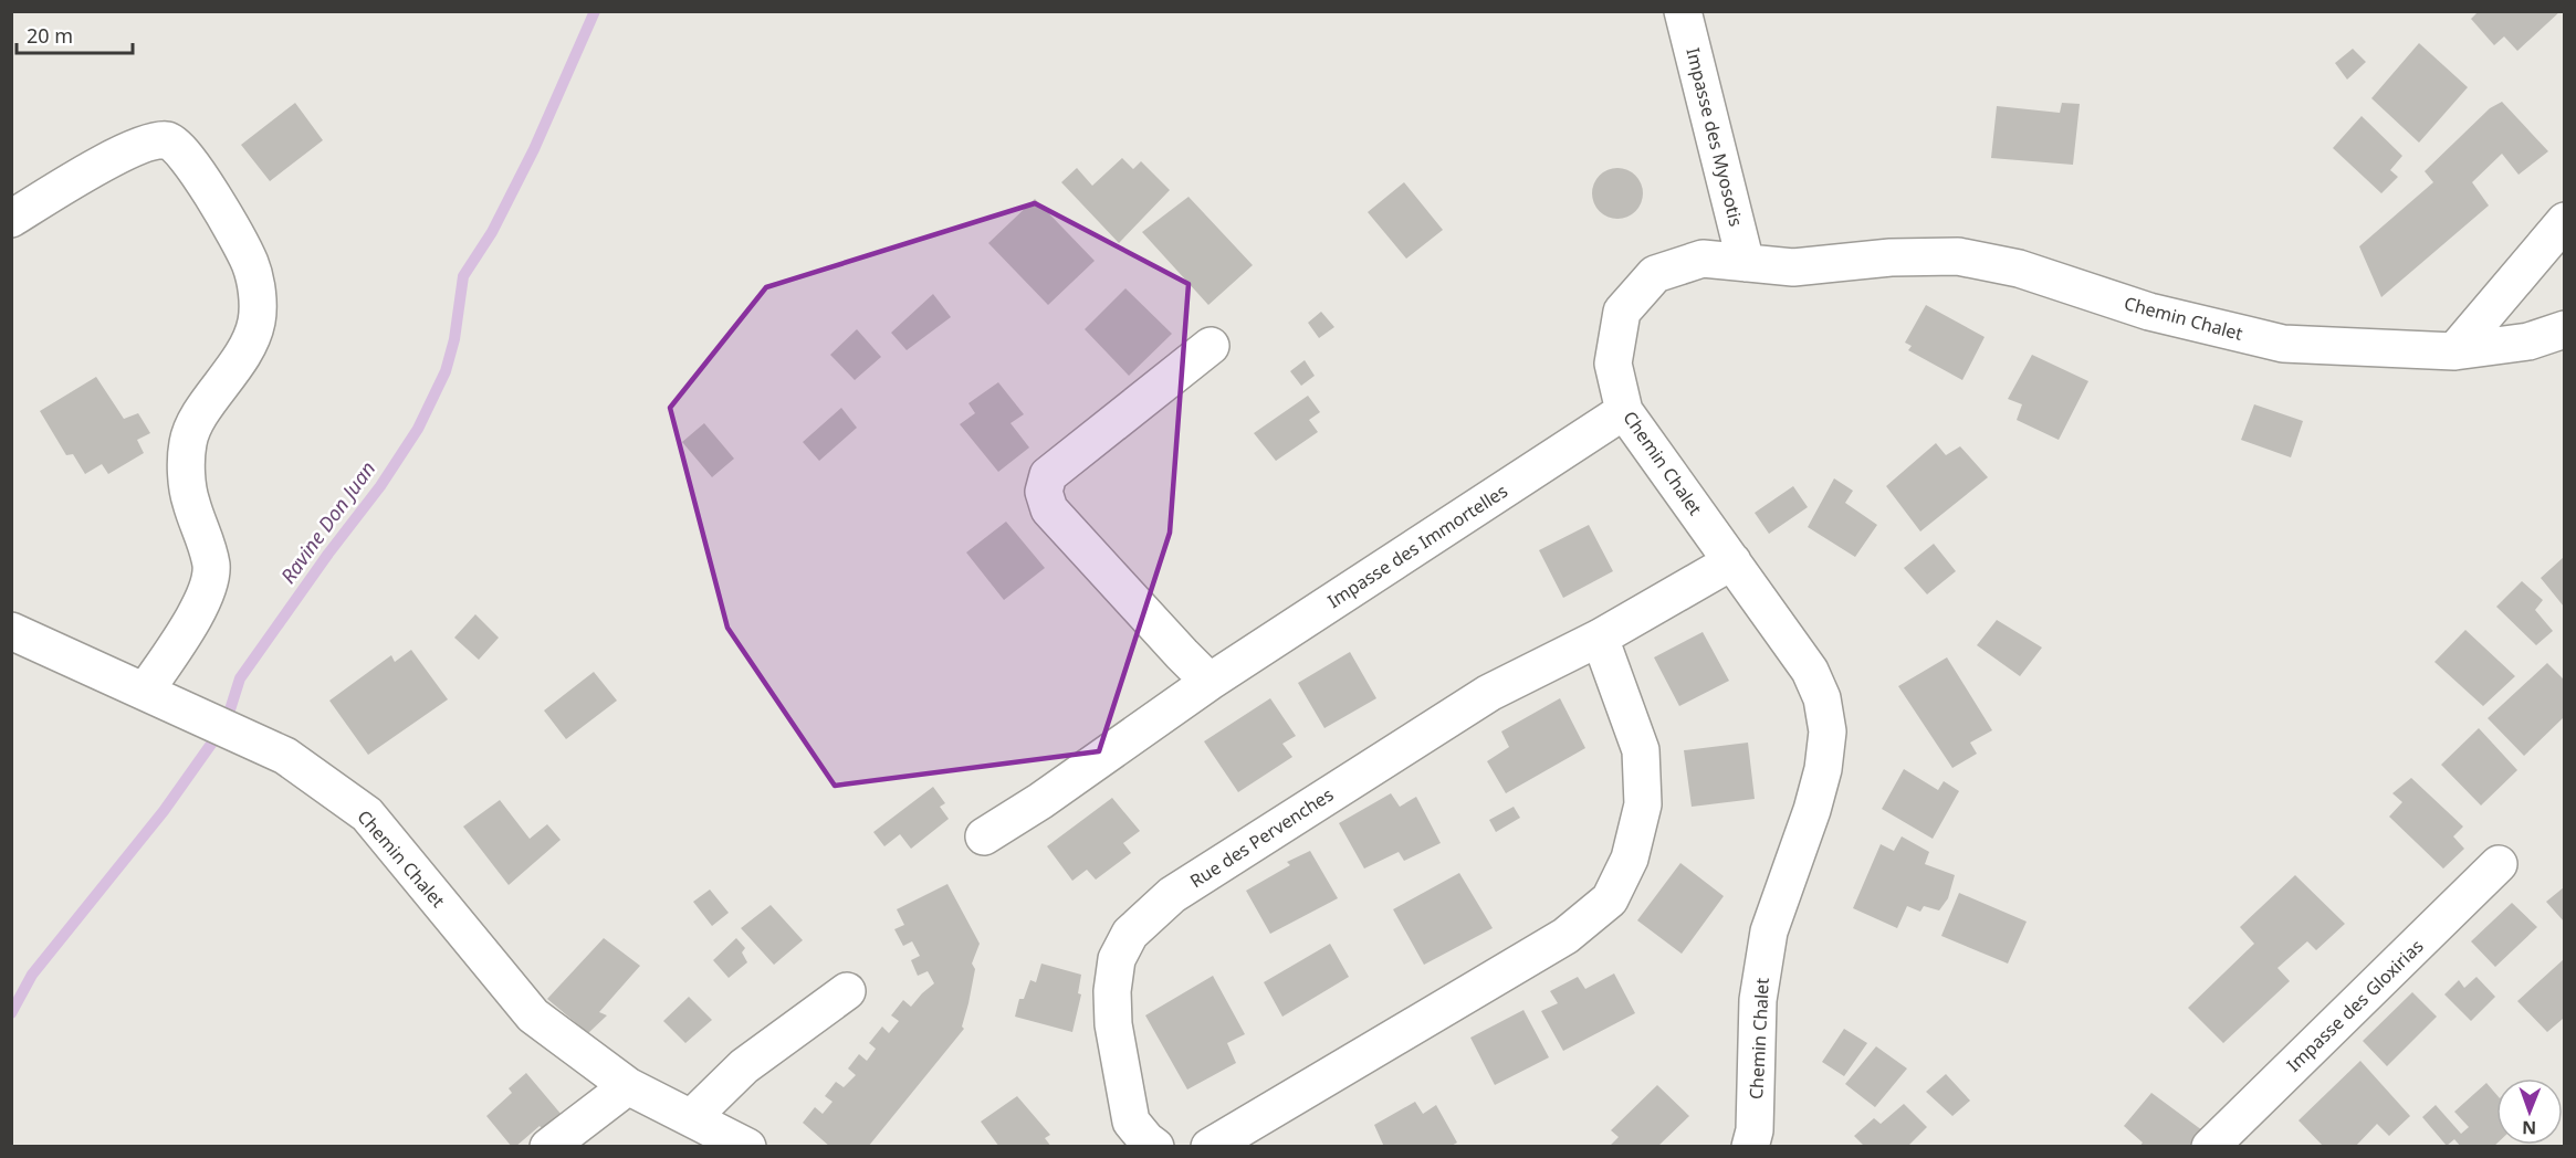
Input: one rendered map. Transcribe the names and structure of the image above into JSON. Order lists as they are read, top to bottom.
{
  "streets": {
    "street": [
      "Impasse des Myosotis",
      "Chemin Chalet",
      "Impasse des Immortelles",
      "Rue des Pervenches",
      "Impasse des Gloxirias"
    ]
  },
  "crossings": [
    ["Impasse des Myosotis", "Chemin Chalet"],
    ["Chemin Chalet", "Impasse des Immortelles"],
    ["Chemin Chalet", "Rue des Pervenches"]
  ],
  "water": ["Ravine Don Juan"],
  "scale_bar": "20 m",
  "north": "bottom"
}
